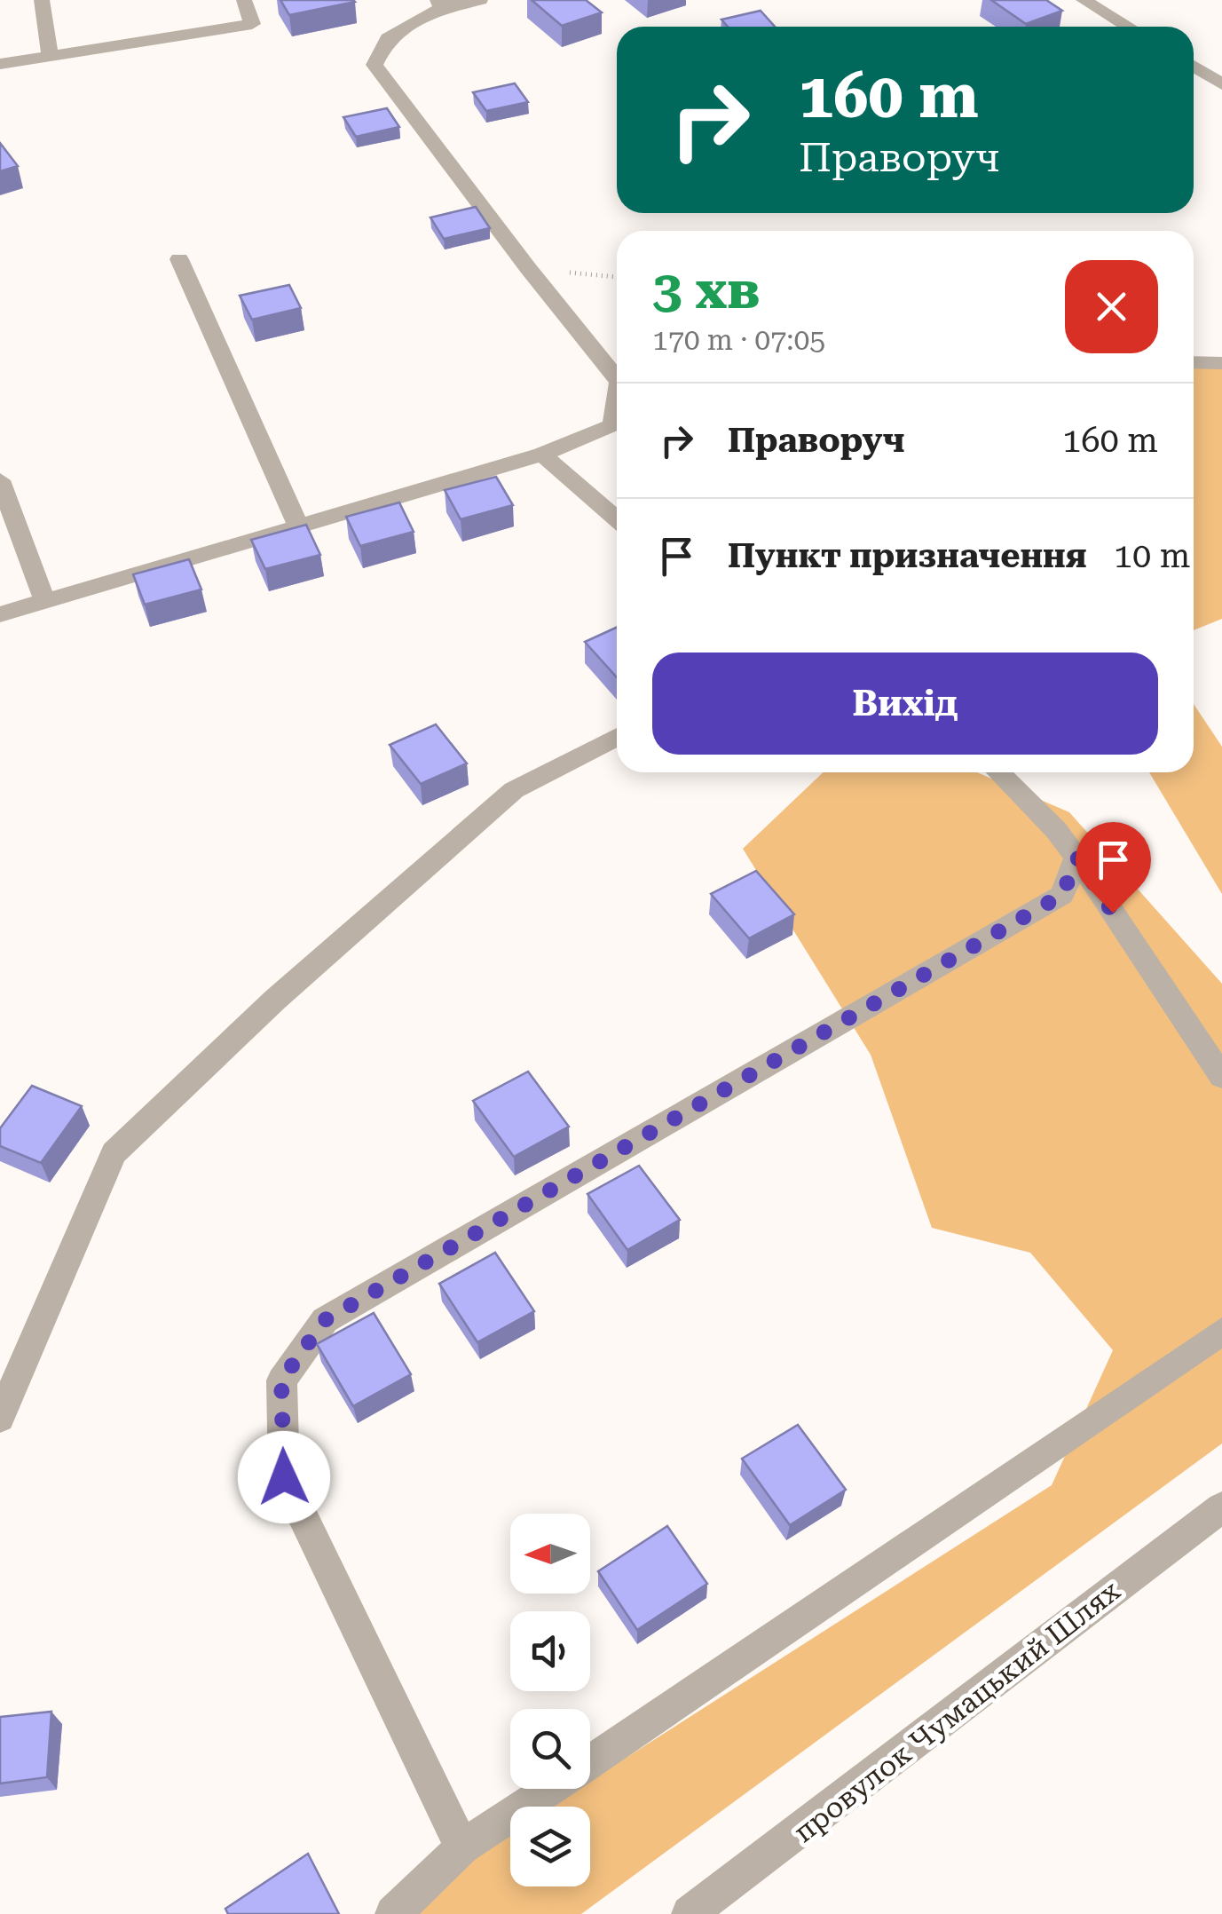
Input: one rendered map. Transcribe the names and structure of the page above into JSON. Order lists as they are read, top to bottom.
{
  "streets": {
    "street": ["провулок Чумацький Шлях"]
  },
  "north": "left",
  "page": {
    "turn": ["160 m", "Праворуч"],
    "heading": ["3 хв", "170 m · 07:05"],
    "list": [
      {
        "name": "Праворуч",
        "value": "160 m"
      },
      {
        "name": "Пункт призначення",
        "value": "10 m"
      }
    ],
    "buttons": "Вихід"
  }
}
